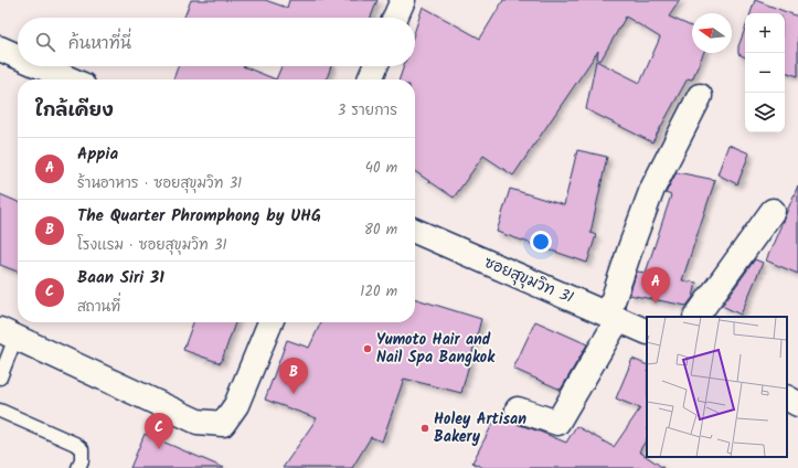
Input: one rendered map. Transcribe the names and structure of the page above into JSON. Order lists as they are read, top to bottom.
{
  "streets": {
    "street": ["ซอยสุขุมวิท 31"]
  },
  "places": ["Yumoto Hair and Nail Spa Bangkok", "Holey Artisan Bakery"],
  "north": "left",
  "page": {
    "map_buttons": ["+", "−"],
    "search": "ค้นหาที่นี่",
    "heading": ["ใกล้เคียง", "3 รายการ"],
    "list": [
      {
        "mark": "A",
        "name": "Appia",
        "note": "ร้านอาหาร · ซอยสุขุมวิท 31",
        "value": "40 m"
      },
      {
        "mark": "B",
        "name": "The Quarter Phromphong by UHG",
        "note": "โรงแรม · ซอยสุขุมวิท 31",
        "value": "80 m"
      },
      {
        "mark": "C",
        "name": "Baan Siri 31",
        "note": "สถานที่",
        "value": "120 m"
      }
    ],
    "pins": ["A", "B", "C"]
  }
}
